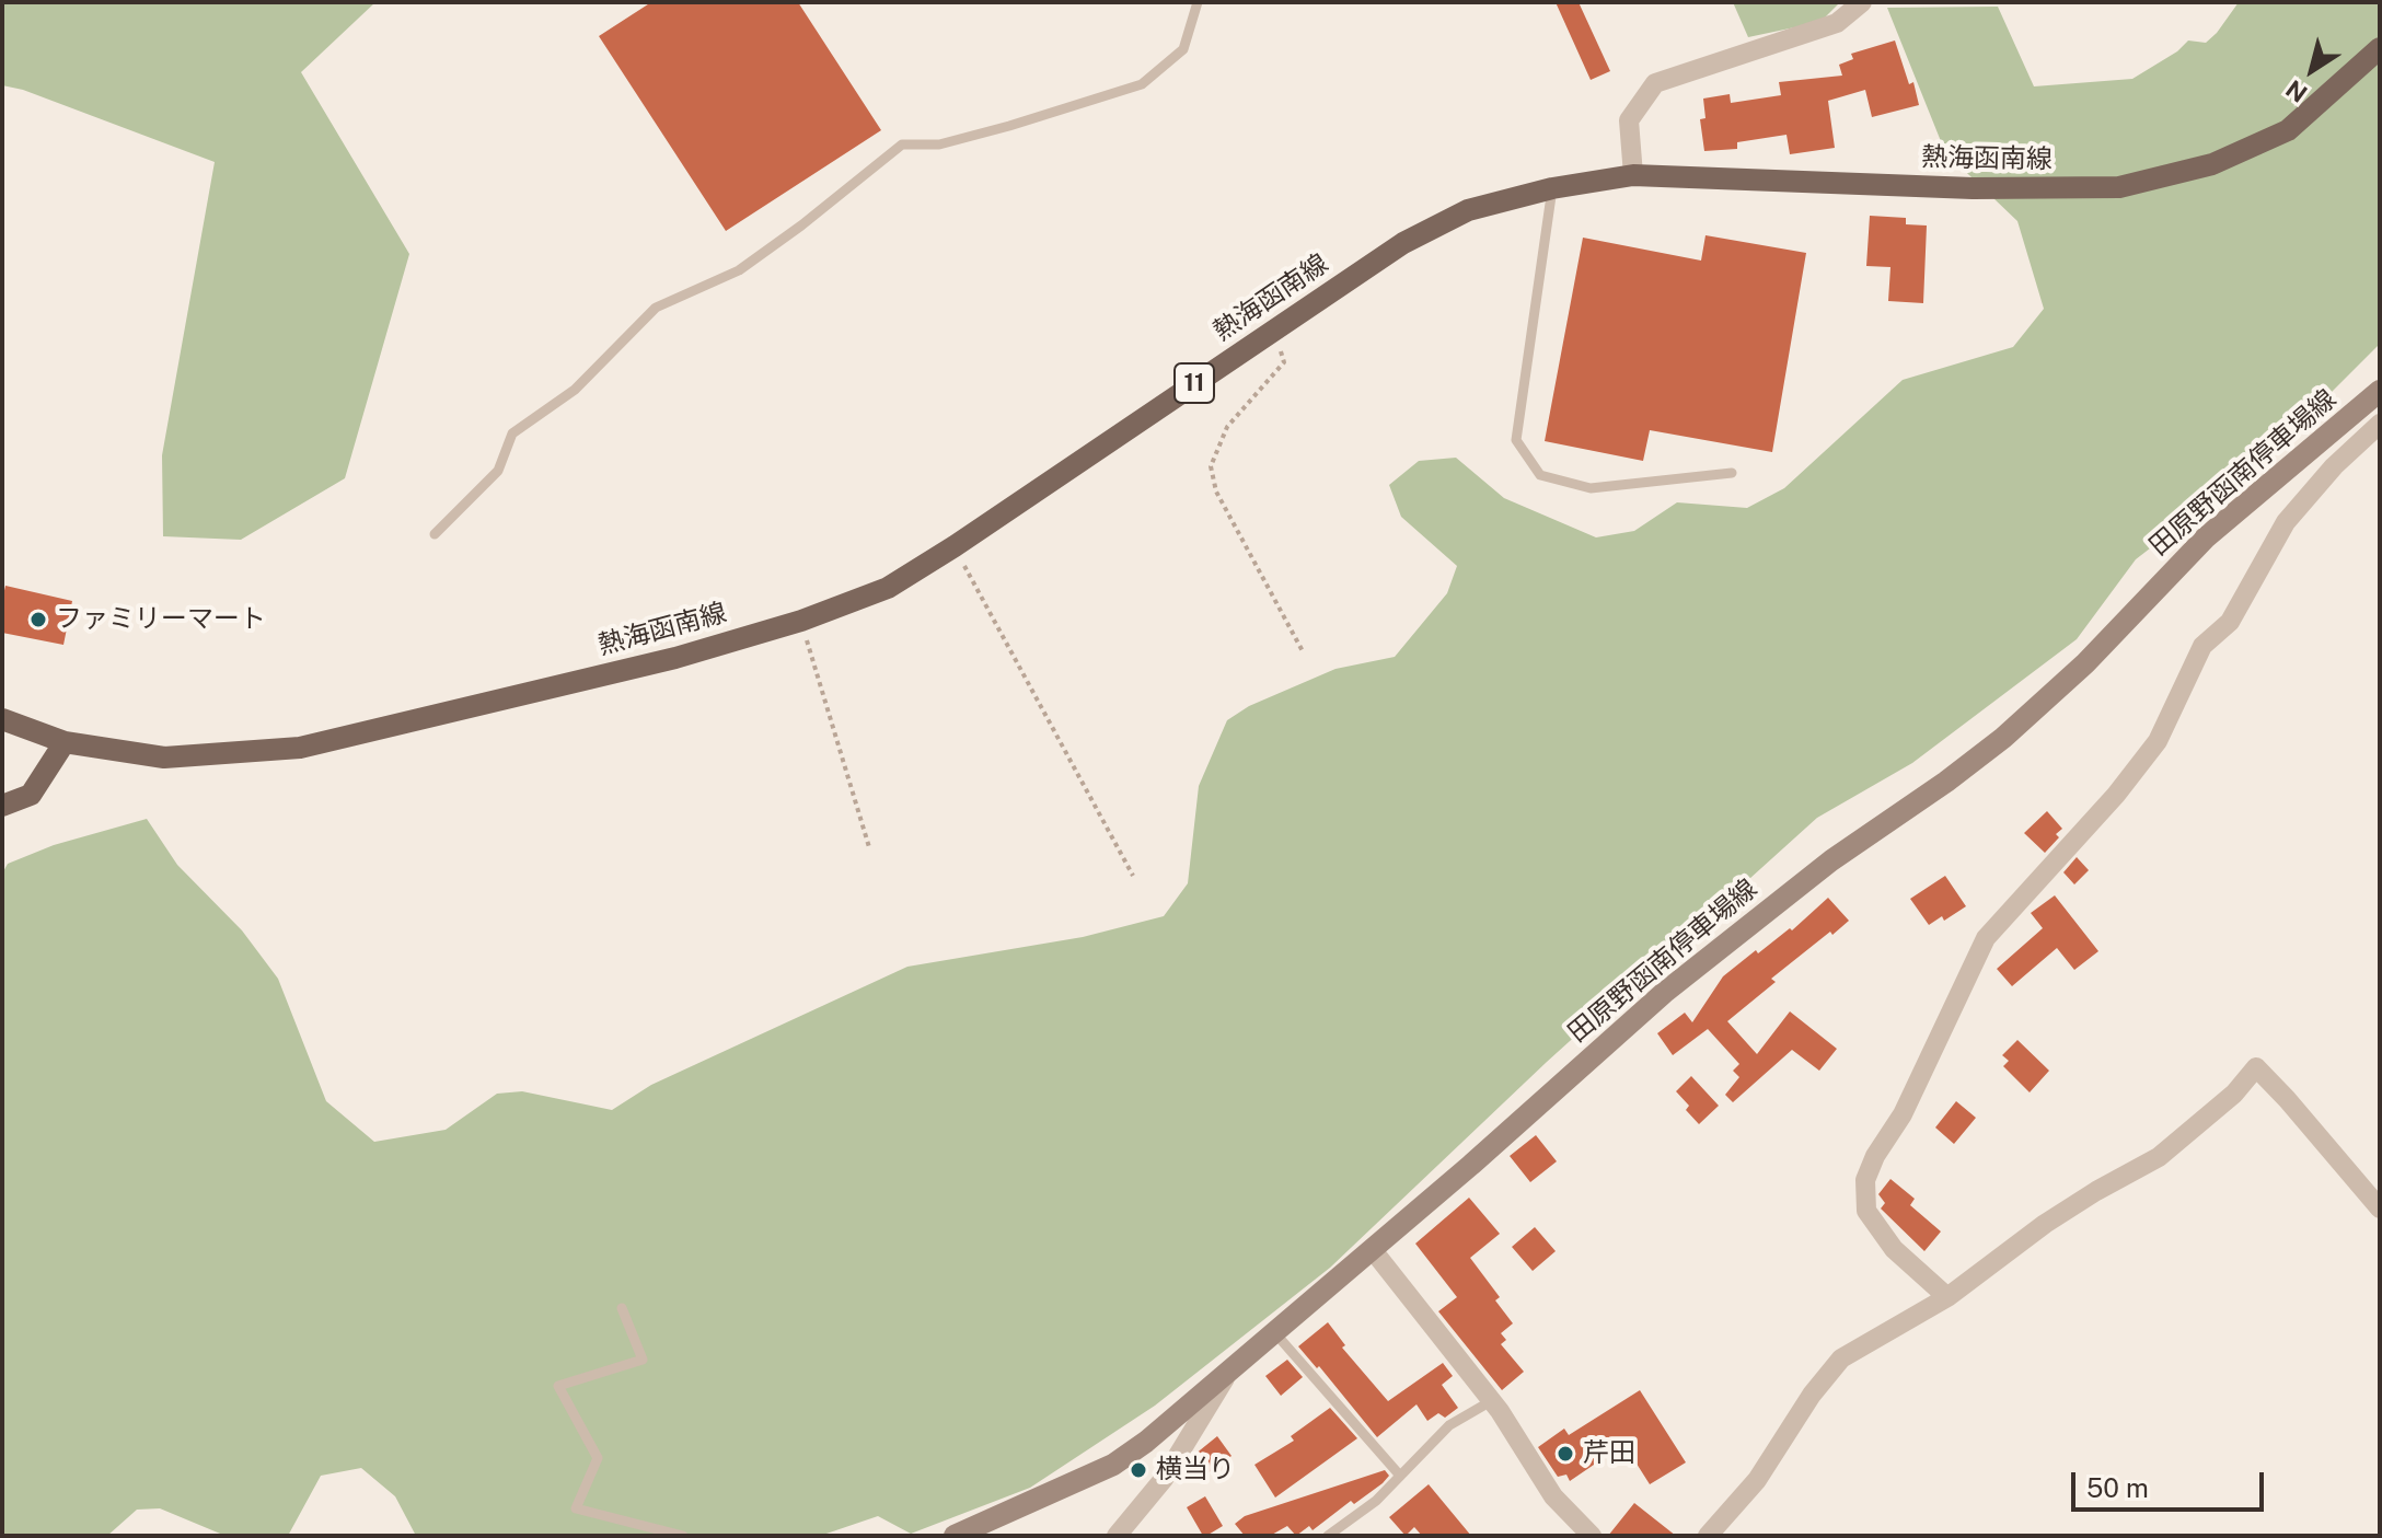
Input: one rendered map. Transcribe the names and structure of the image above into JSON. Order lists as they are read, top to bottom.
{
  "streets": {
    "main road": ["熱海函南線", "11", "田原野函南停車場線"]
  },
  "places": ["ファミリーマート", "芹田", "横当り"],
  "scale_bar": "50 m",
  "north": "bottom left"
}
